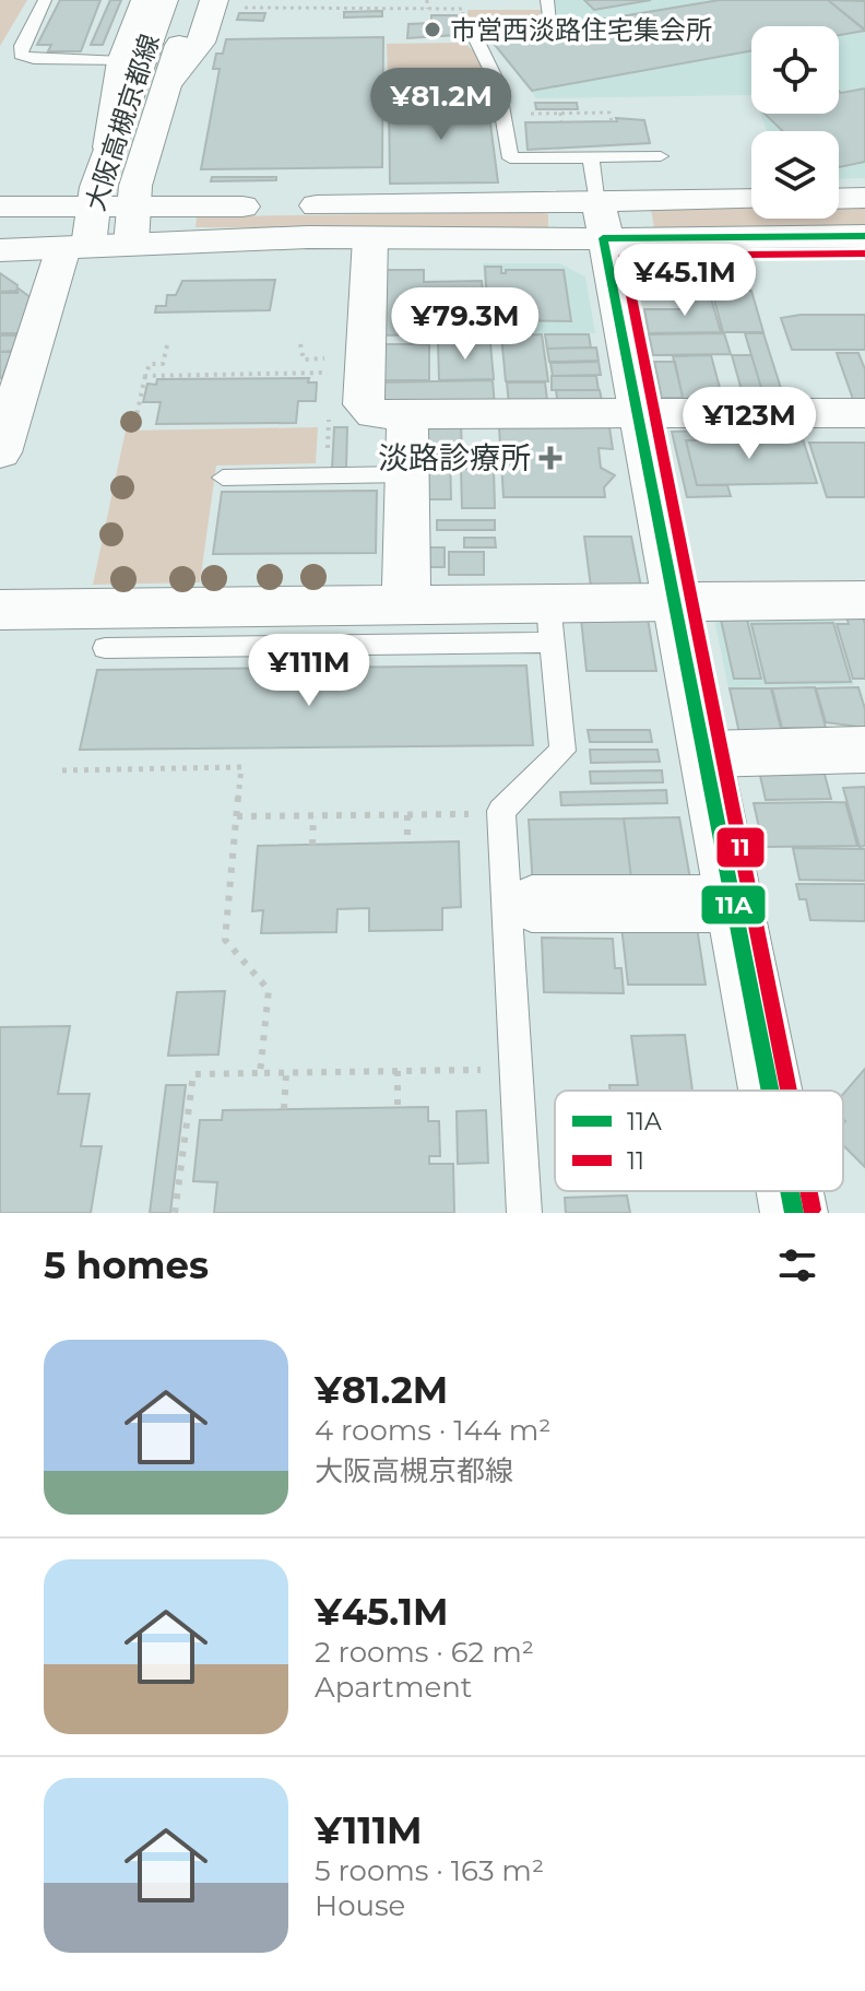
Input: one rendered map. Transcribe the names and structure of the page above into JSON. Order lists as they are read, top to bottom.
{
  "streets": {
    "street": ["大阪高槻京都線"]
  },
  "places": {
    "other": ["市営西淡路住宅集会所"],
    "health": ["淡路診療所"]
  },
  "lines": ["transit line 11A", "transit line 11"],
  "legend": ["11A", "11"],
  "page": {
    "price": [
      "¥81.2M",
      "¥45.1M",
      "¥79.3M",
      "¥123M",
      "¥111M"
    ],
    "heading": "5 homes",
    "list": [
      {
        "name": "¥81.2M",
        "note": "4 rooms · 144 m² · 大阪高槻京都線"
      },
      {
        "name": "¥45.1M",
        "note": "2 rooms · 62 m² · Apartment"
      },
      {
        "name": "¥111M",
        "note": "5 rooms · 163 m² · House"
      }
    ]
  }
}
